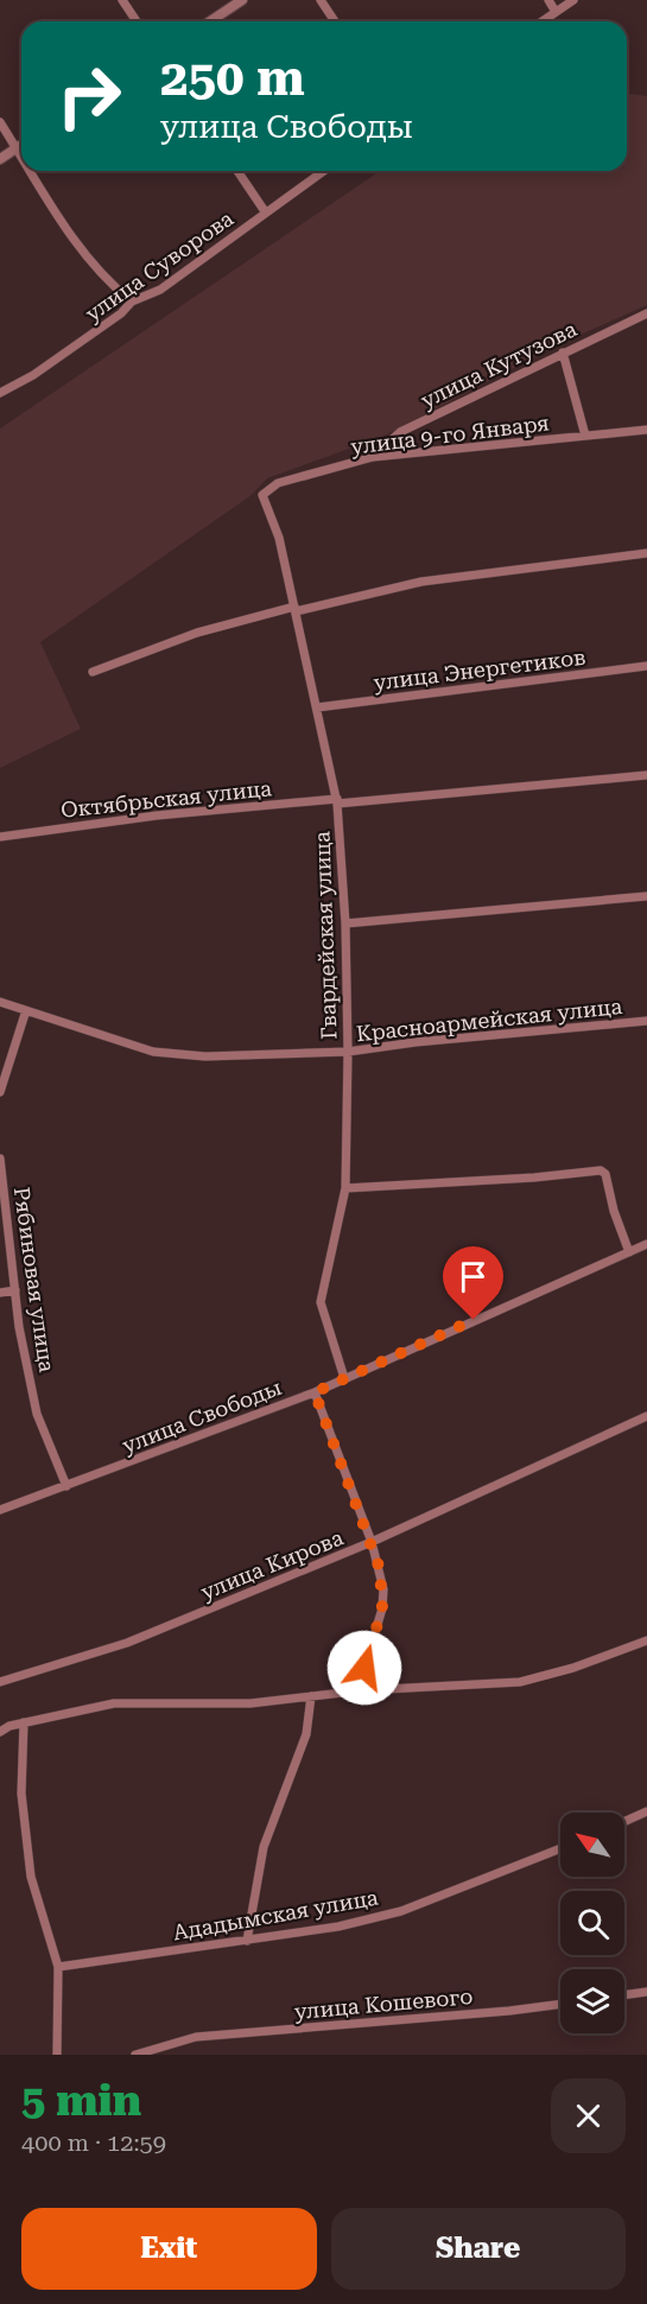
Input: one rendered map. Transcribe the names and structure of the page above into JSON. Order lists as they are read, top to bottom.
{
  "streets": {
    "street": [
      "улица Суворова",
      "улица Кутузова",
      "улица 9-го Января",
      "улица Энергетиков",
      "Октябрьская улица",
      "Гвардейская улица",
      "Красноармейская улица",
      "Рябиновая улица",
      "улица Свободы",
      "улица Кирова",
      "Ададымская улица",
      "улица Кошевого"
    ]
  },
  "crossings": [
    ["улица Кутузова", "улица 9-го Января"],
    ["улица 9-го Января", "Гвардейская улица"],
    ["улица Энергетиков", "Гвардейская улица"],
    ["Октябрьская улица", "Гвардейская улица"],
    ["Гвардейская улица", "Красноармейская улица"],
    ["Гвардейская улица", "улица Свободы"],
    ["Рябиновая улица", "улица Свободы"]
  ],
  "north": "top left",
  "page": {
    "turn": ["250 m", "улица Свободы"],
    "heading": ["5 min", "400 m · 12:59"],
    "buttons": ["Exit", "Share"]
  }
}
